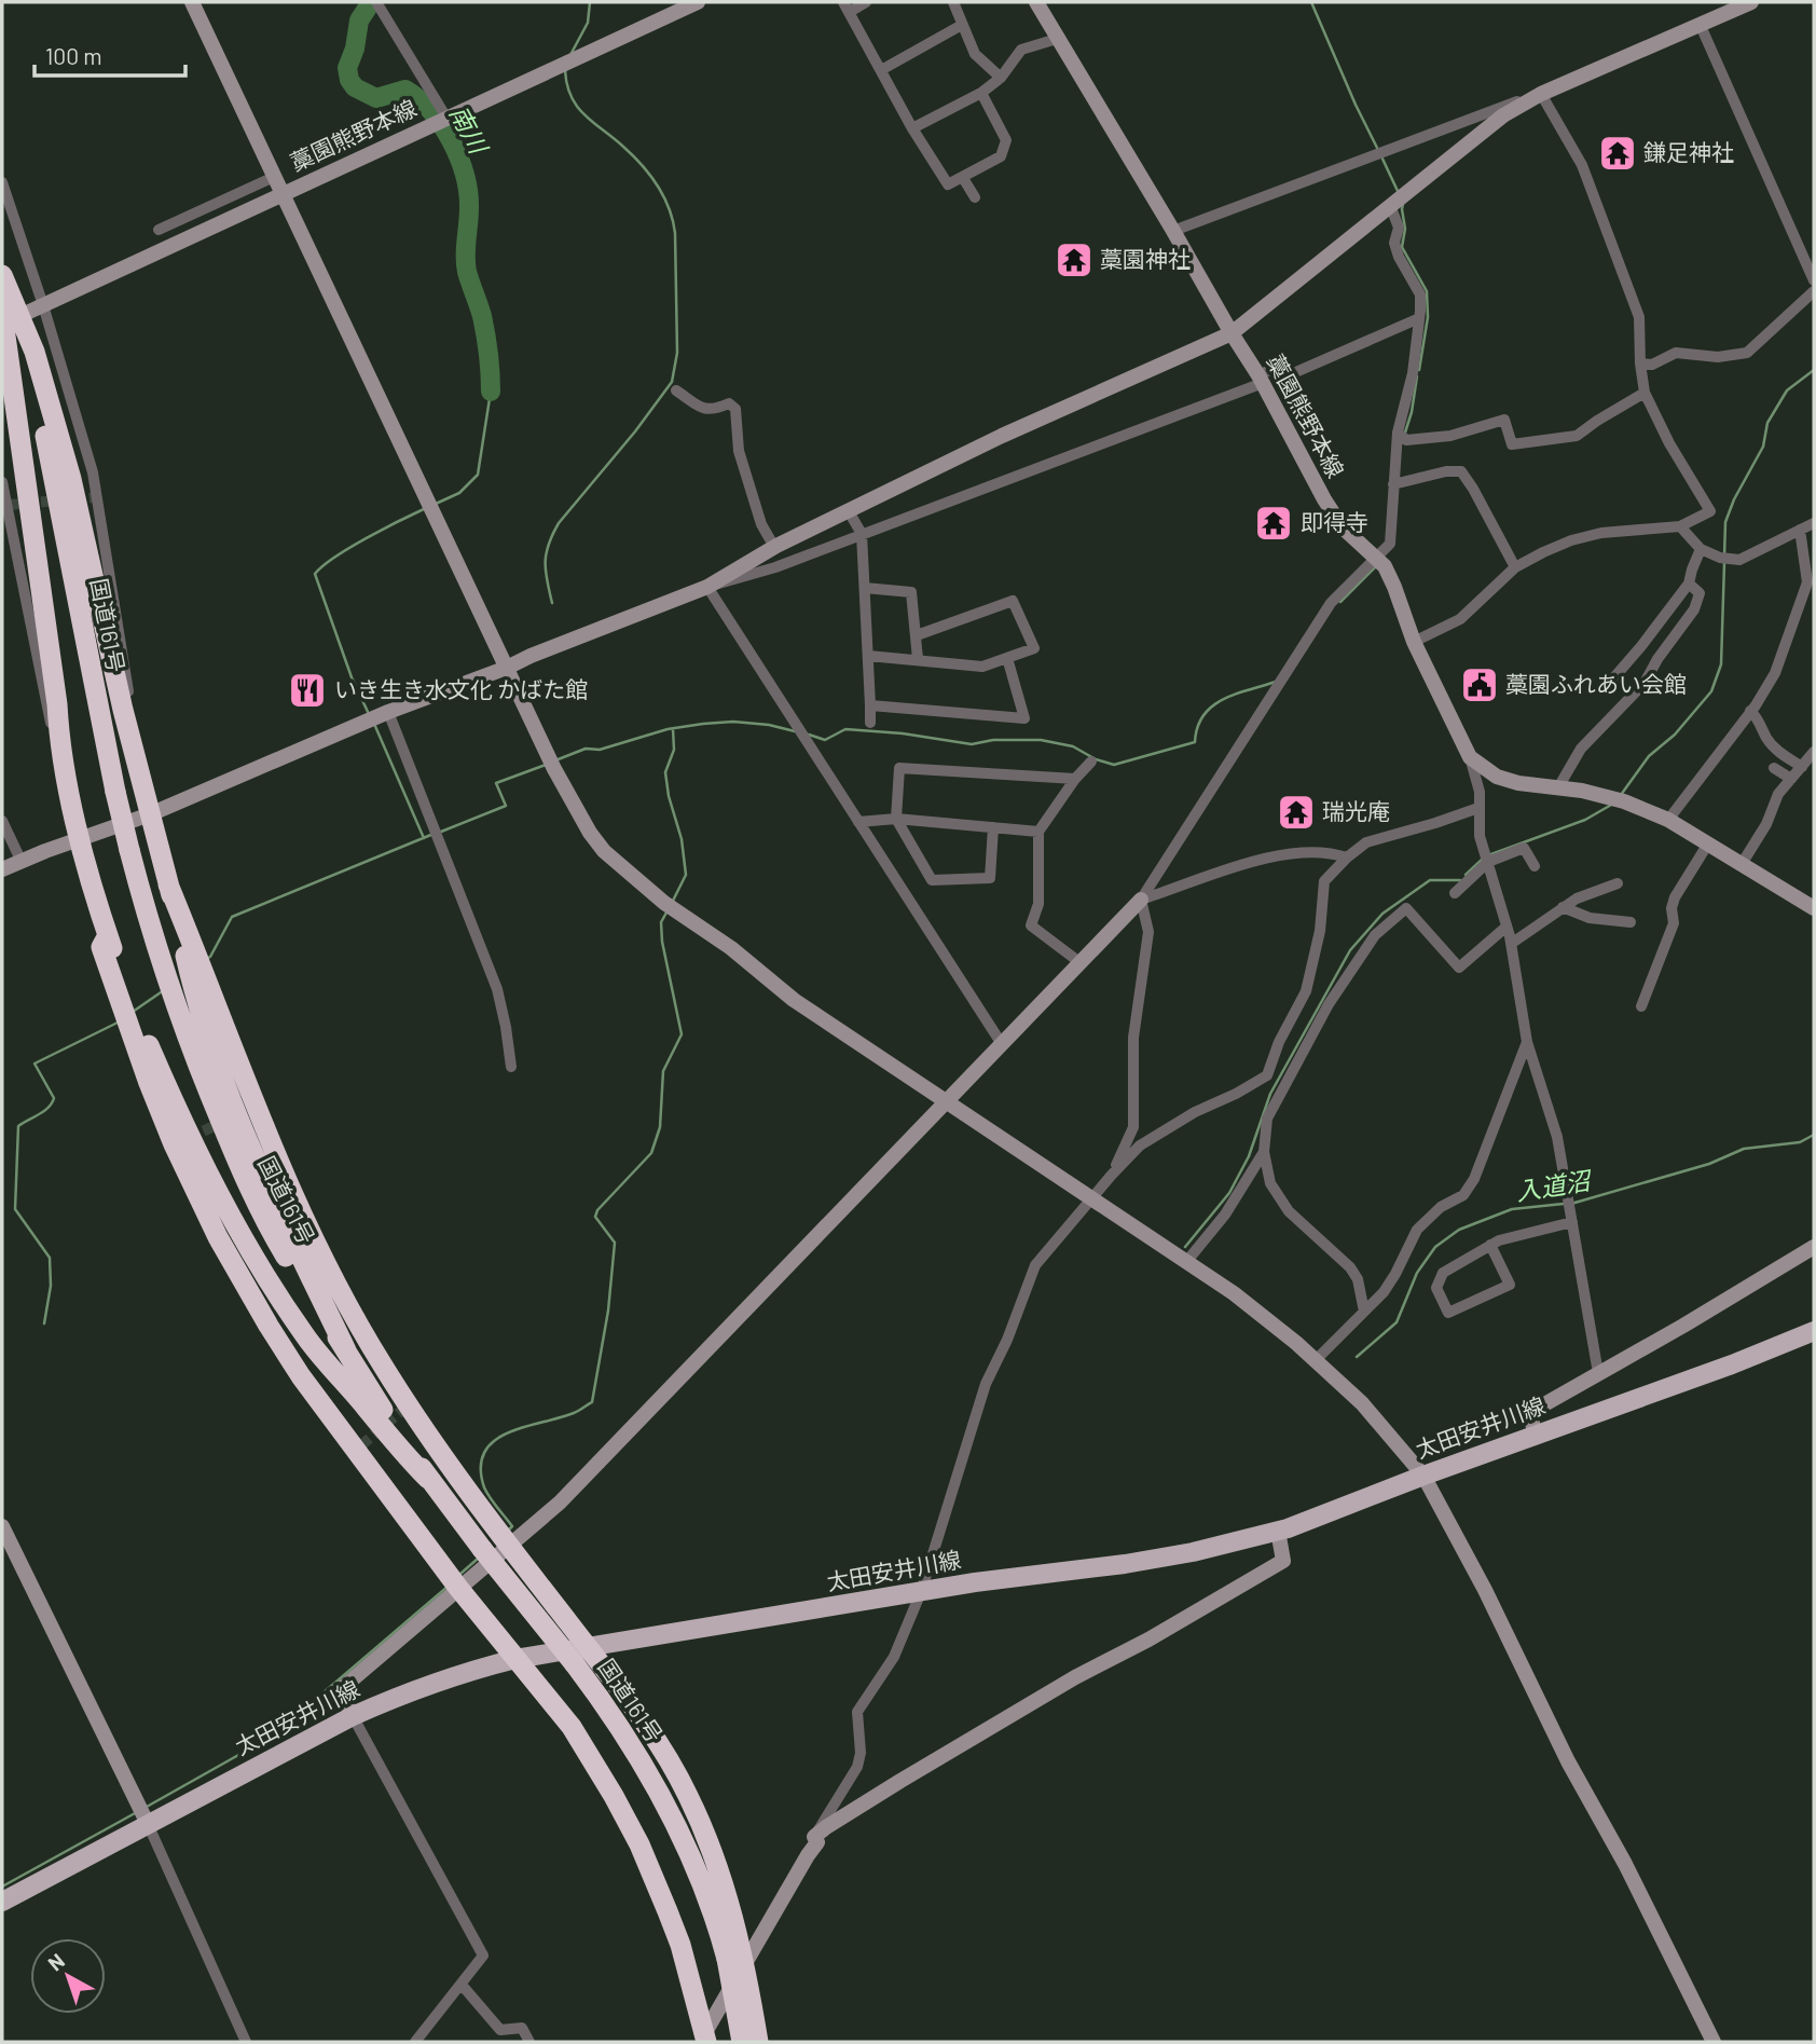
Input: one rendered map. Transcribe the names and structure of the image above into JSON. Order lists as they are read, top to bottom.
{
  "streets": {
    "highway": ["国道161号"],
    "main road": ["太田安井川線"],
    "street": ["藁園熊野本線"]
  },
  "water": ["南川", "入道沼"],
  "places": {
    "temple": [
      "鎌足神社",
      "藁園神社",
      "即得寺",
      "瑞光庵"
    ],
    "public building": ["藁園ふれあい会館"],
    "restaurant": ["いき生き水文化 かばた館"]
  },
  "scale_bar": "100 m",
  "north": "top left"
}
